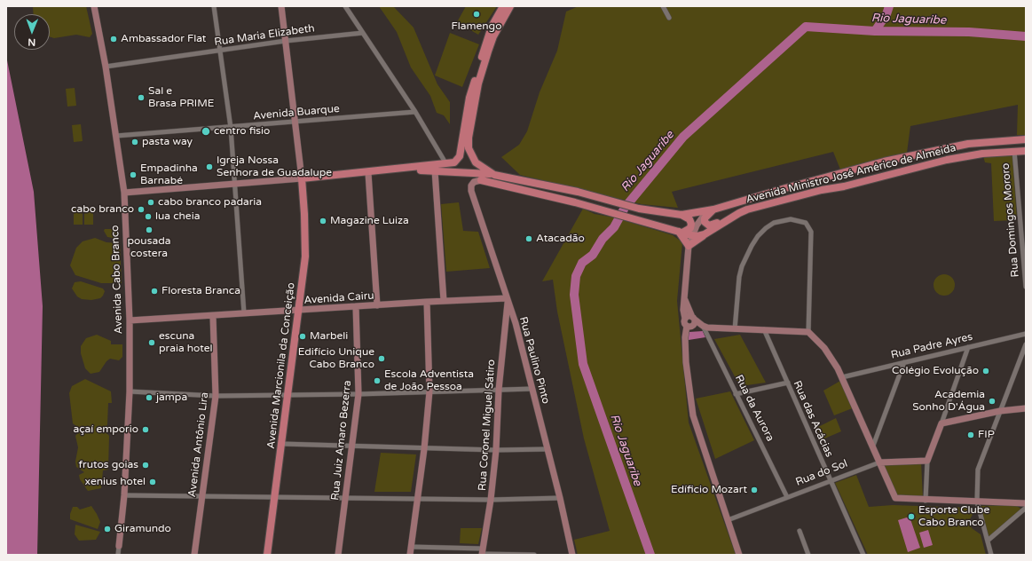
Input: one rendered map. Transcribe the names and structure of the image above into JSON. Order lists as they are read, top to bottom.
{
  "streets": {
    "main road": ["Avenida Ministro José Américo de Almeida", "Avenida Marcionila da Conceição"],
    "street": [
      "Rua Maria Elizabeth",
      "Avenida Buarque",
      "Rua Domingos Mororo",
      "Avenida Cabo Branco",
      "Avenida Cairu",
      "Rua Padre Ayres",
      "Rua Paulino Pinto",
      "Rua da Aurora",
      "Rua das Acácias",
      "Rua Coronel Miguel Sátiro",
      "Rua Juiz Amaro Bezerra",
      "Avenida Antônio Lira",
      "Rua do Sol"
    ]
  },
  "crossings": [
    ["Rua Maria Elizabeth", "Avenida Cabo Branco"],
    ["Avenida Buarque", "Avenida Cabo Branco"],
    ["Avenida Ministro José Américo de Almeida", "Rua Domingos Mororo"],
    ["Avenida Ministro José Américo de Almeida", "Rua Paulino Pinto"],
    ["Avenida Cabo Branco", "Avenida Cairu"],
    ["Avenida Cairu", "Rua Paulino Pinto"],
    ["Avenida Cairu", "Avenida Marcionila da Conceição"],
    ["Avenida Cairu", "Rua Coronel Miguel Sátiro"],
    ["Avenida Cairu", "Rua Juiz Amaro Bezerra"],
    ["Avenida Cairu", "Avenida Antônio Lira"],
    ["Rua Paulino Pinto", "Rua Coronel Miguel Sátiro"],
    ["Rua da Aurora", "Rua do Sol"],
    ["Rua das Acácias", "Rua do Sol"]
  ],
  "water": ["Rio Jaguaribe"],
  "places": [
    "Flamengo",
    "Ambassador Flat",
    "Sal e Brasa PRIME",
    "centro fisio",
    "pasta way",
    "Igreja Nossa Senhora de Guadalupe",
    "Empadinha Barnabé",
    "cabo branco padaria",
    "cabo branco",
    "lua cheia",
    "Magazine Luiza",
    "pousada costera",
    "Atacadão",
    "Floresta Branca",
    "Marbeli",
    "escuna praia hotel",
    "Edifício Unique Cabo Branco",
    "Colégio Evolução",
    "Escola Adventista de João Pessoa",
    "jampa",
    "Academia Sonho D'Água",
    "açaí emporio",
    "FIP",
    "frutos goias",
    "xenius hotel",
    "Edíficio Mozart",
    "Esporte Clube Cabo Branco",
    "Giramundo"
  ],
  "north": "bottom"
}
